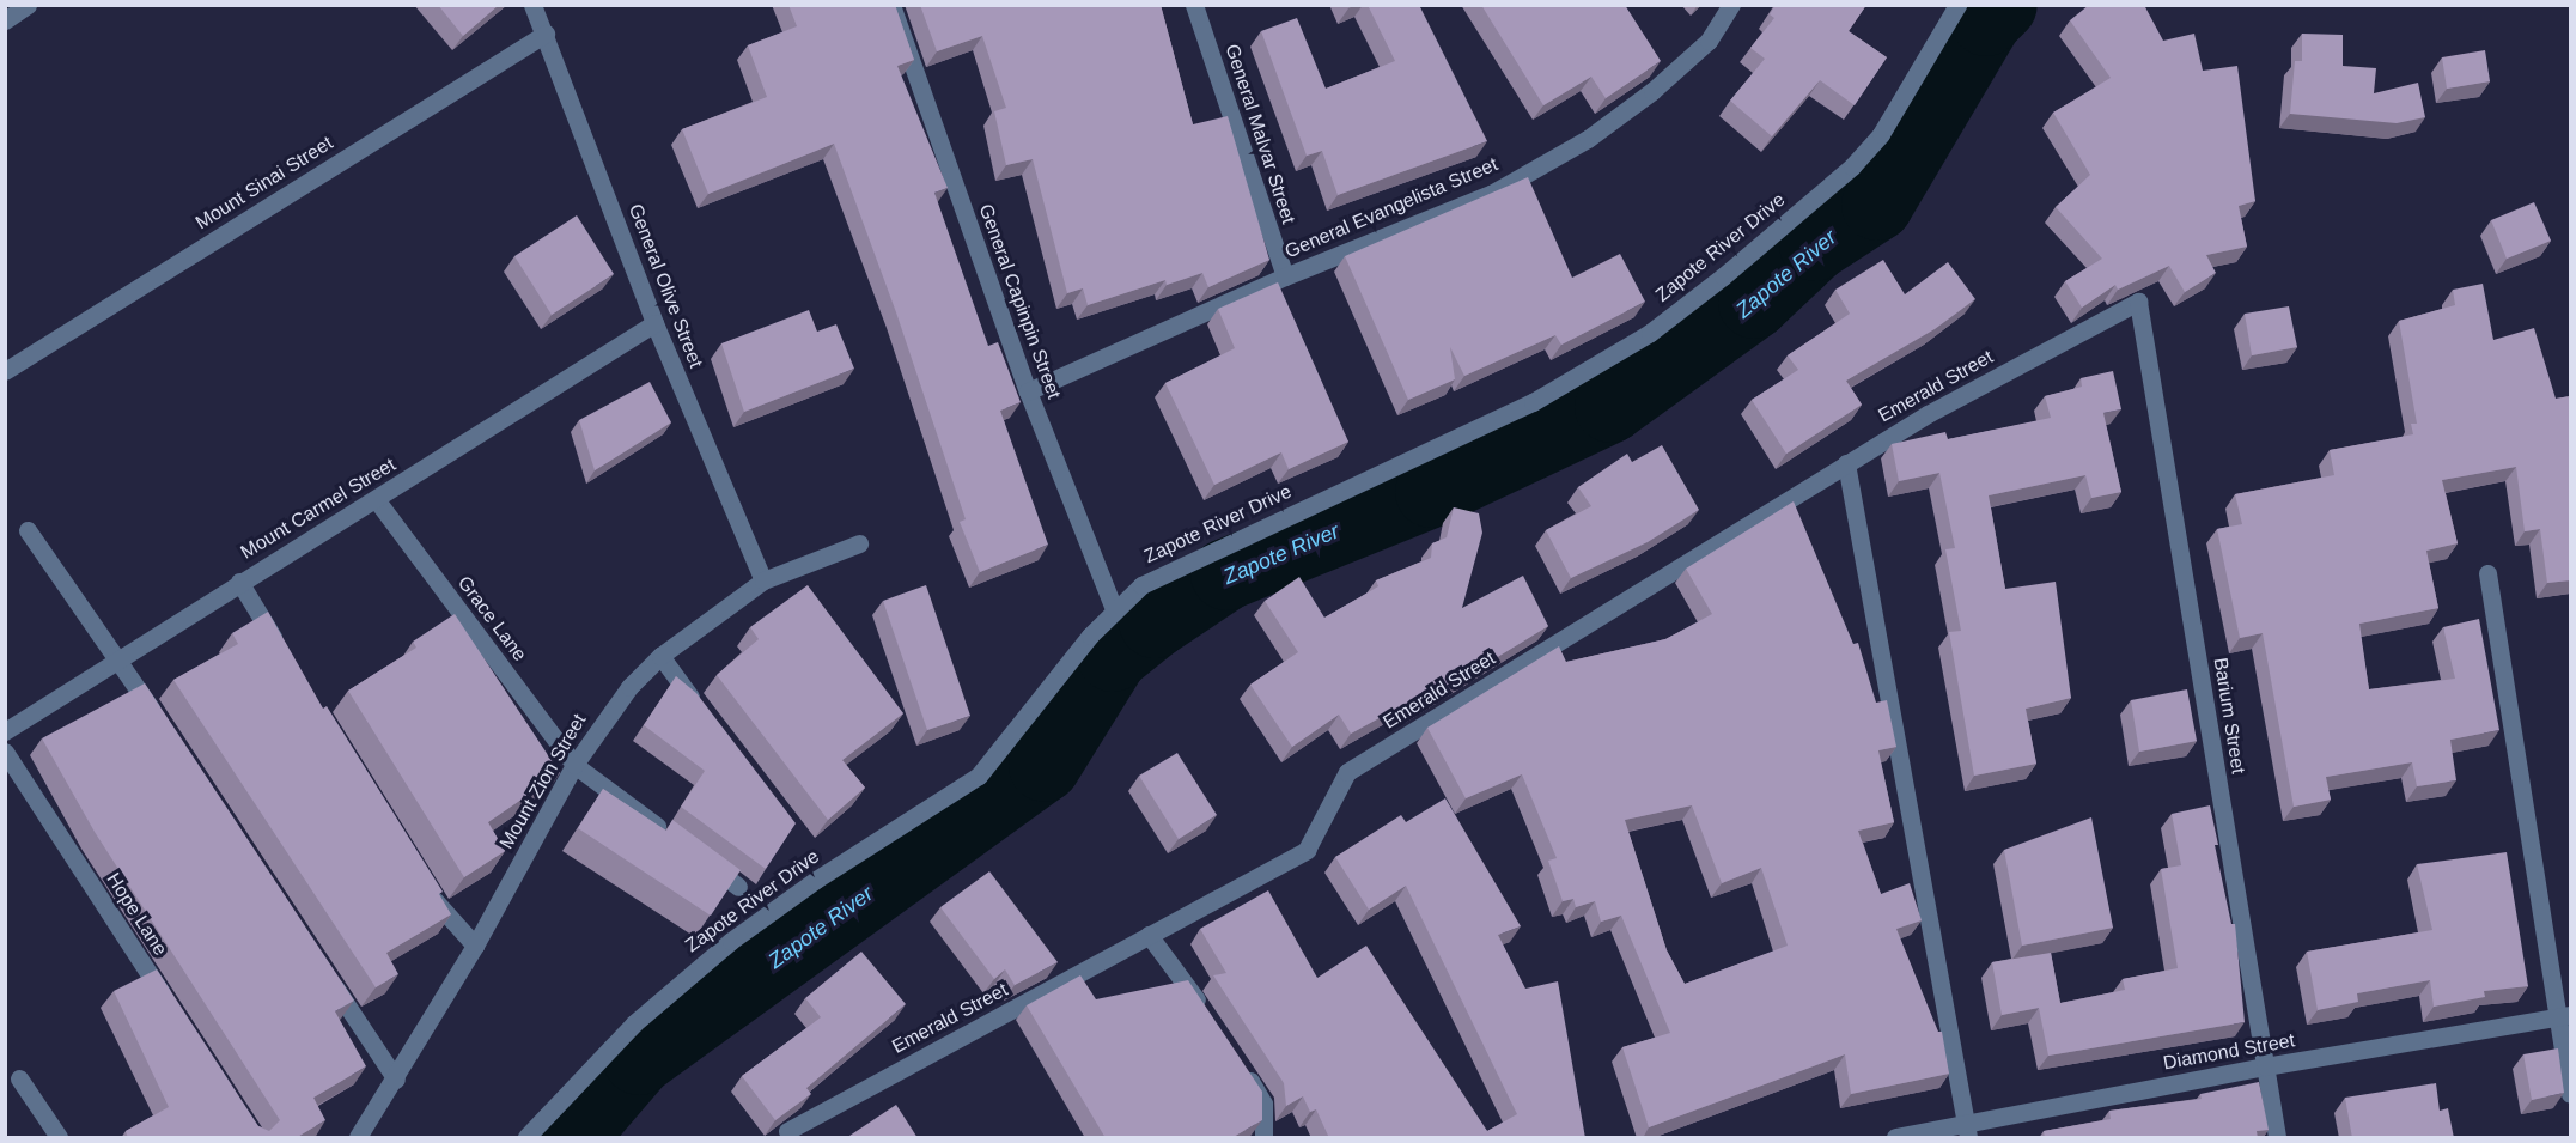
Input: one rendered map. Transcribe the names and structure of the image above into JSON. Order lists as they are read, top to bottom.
{
  "streets": {
    "street": [
      "General Malvar Street",
      "Mount Sinai Street",
      "General Evangelista Street",
      "Zapote River Drive",
      "General Olive Street",
      "General Capinpin Street",
      "Emerald Street",
      "Mount Carmel Street",
      "Grace Lane",
      "Barium Street",
      "Mount Zion Street",
      "Hope Lane",
      "Diamond Street"
    ]
  },
  "crossings": [
    ["General Malvar Street", "General Evangelista Street"],
    ["Mount Sinai Street", "General Olive Street"],
    ["General Evangelista Street", "General Capinpin Street"],
    ["Zapote River Drive", "General Capinpin Street"],
    ["General Olive Street", "Mount Carmel Street"],
    ["General Olive Street", "Mount Zion Street"],
    ["Emerald Street", "Barium Street"],
    ["Mount Carmel Street", "Grace Lane"],
    ["Grace Lane", "Mount Zion Street"],
    ["Barium Street", "Diamond Street"]
  ],
  "water": ["Zapote River"]
}
